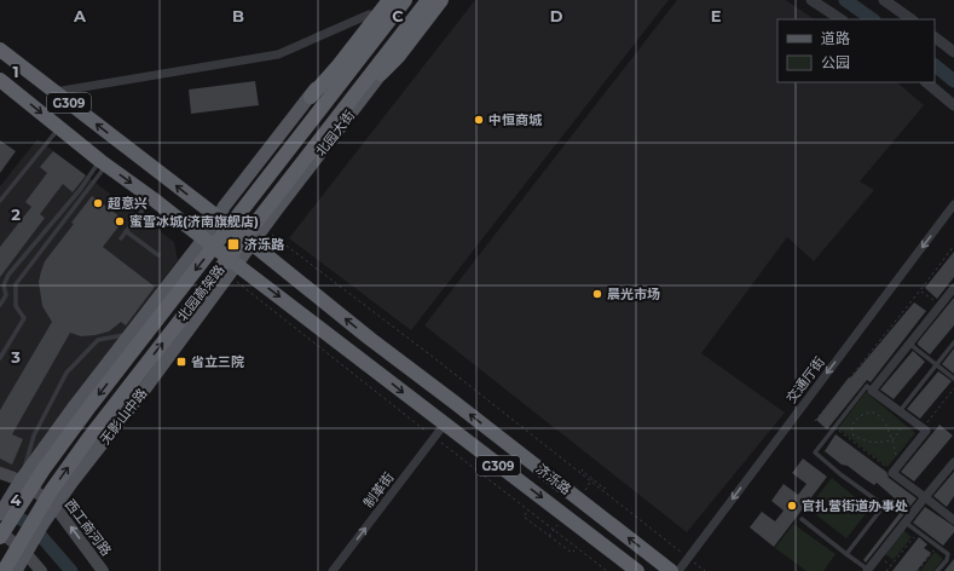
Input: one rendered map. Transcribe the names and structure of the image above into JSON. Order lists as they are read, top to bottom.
{
  "streets": {
    "highway": ["G309", "北园高架路", "济泺路"],
    "main road": ["北园大街", "无影山中路", "西工商河路"],
    "street": ["交通厅街", "制革街"]
  },
  "crossings": [
    ["北园大街", "北园高架路"],
    ["北园大街", "无影山中路"],
    ["北园大街", "济泺路"],
    ["无影山中路", "济泺路"],
    ["无影山中路", "西工商河路"],
    ["济泺路", "制革街"]
  ],
  "one_way": ["交通厅街", "制革街"],
  "places": {
    "other": [
      "中恒商城",
      "超意兴",
      "蜜雪冰城(济南旗舰店)",
      "晨光市场",
      "官扎营街道办事处"
    ],
    "transit": ["济泺路", "省立三院"]
  },
  "legend": ["道路", "公园"],
  "grid": {
    "columns": [
      "A",
      "B",
      "C",
      "D",
      "E"
    ],
    "rows": [
      "1",
      "2",
      "3",
      "4"
    ]
  }
}
